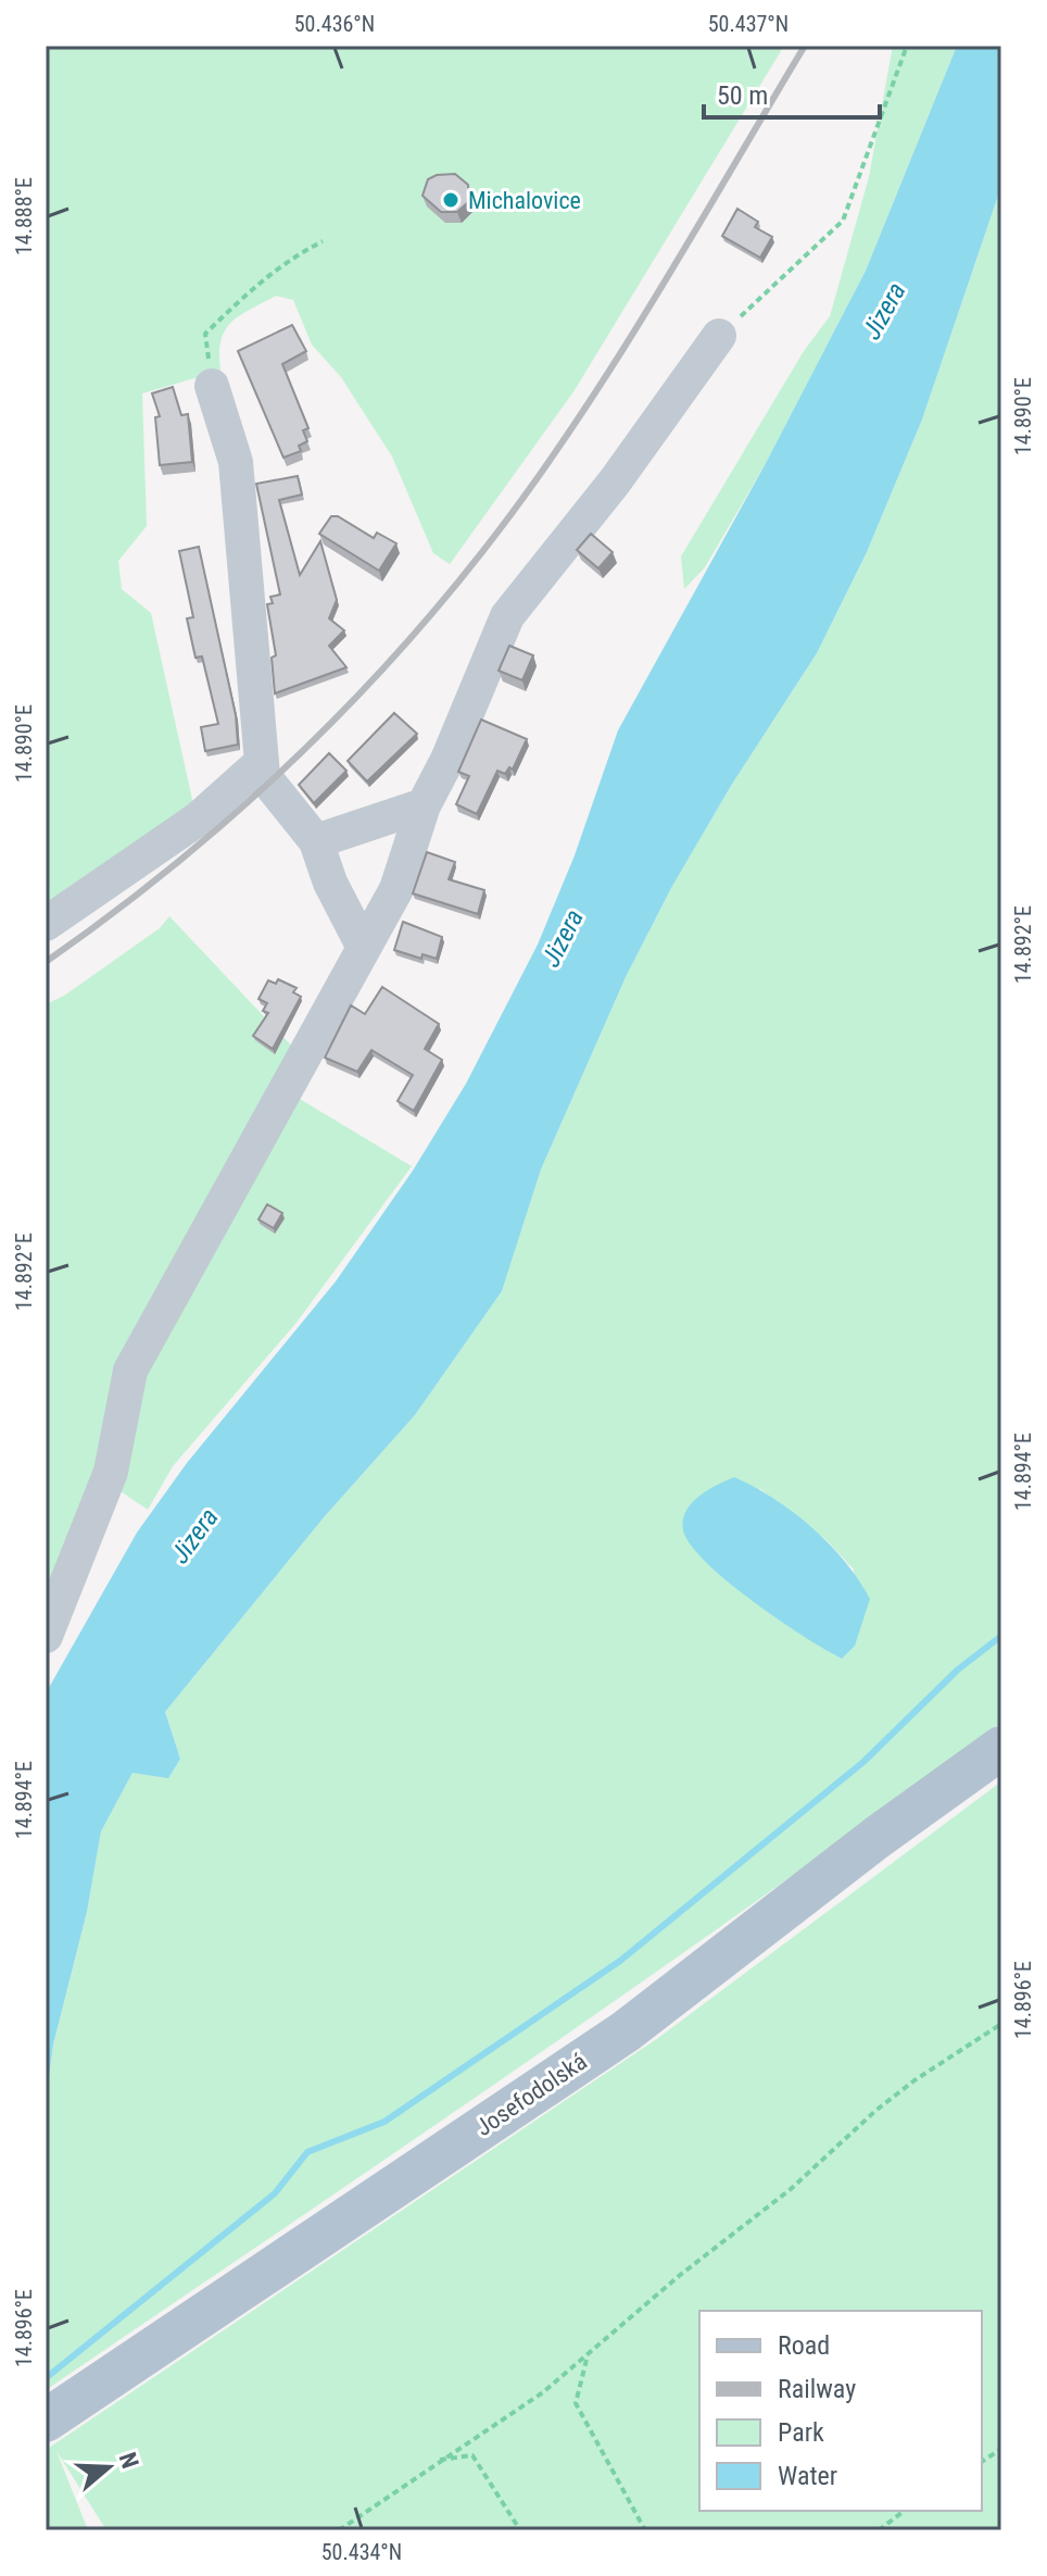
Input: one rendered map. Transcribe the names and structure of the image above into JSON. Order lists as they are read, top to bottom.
{
  "streets": {
    "main road": ["Josefodolská"]
  },
  "water": ["Jizera"],
  "places": ["Michalovice"],
  "legend": [
    "Road",
    "Railway",
    "Park",
    "Water"
  ],
  "scale_bar": "50 m",
  "north": "right",
  "coordinates": [
    "50.436°N",
    "50.437°N",
    "14.888°E",
    "14.890°E",
    "14.892°E",
    "14.894°E",
    "14.896°E",
    "50.434°N"
  ]
}
